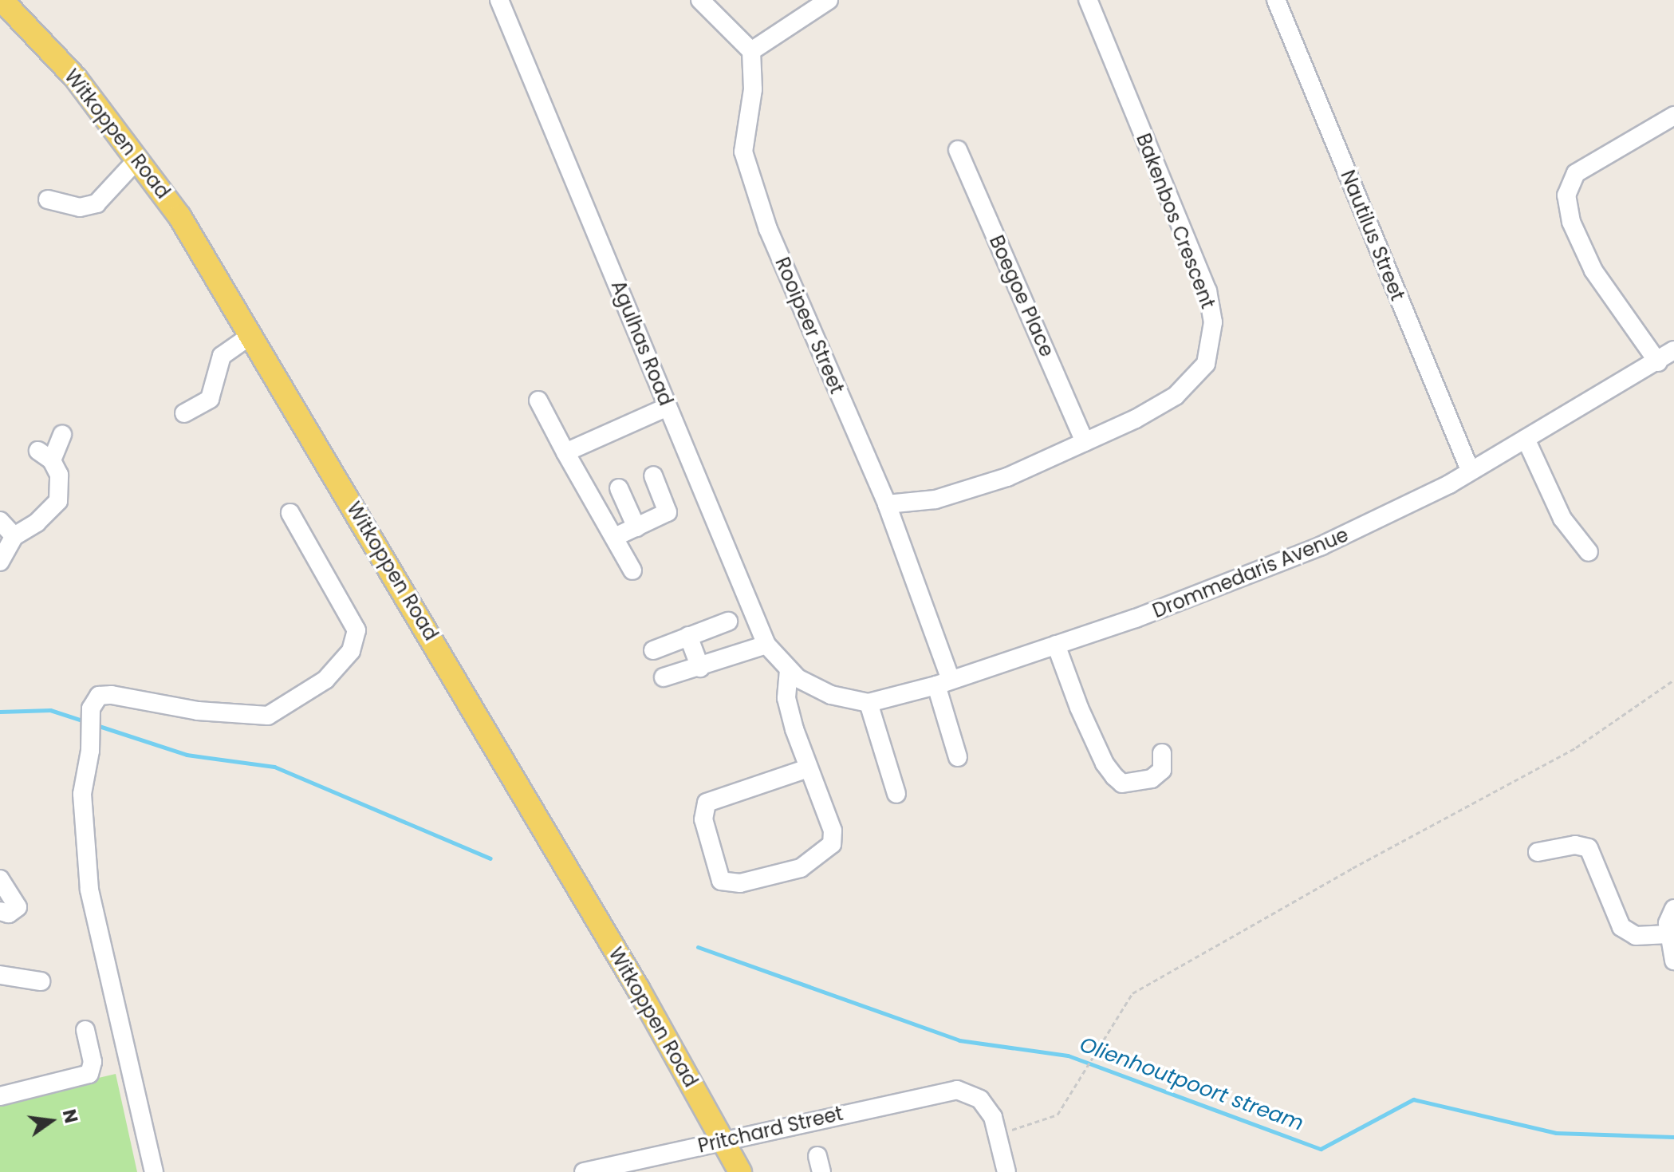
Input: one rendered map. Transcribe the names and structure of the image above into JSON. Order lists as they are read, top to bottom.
{
  "streets": {
    "main road": ["Witkoppen Road"],
    "street": [
      "Bakenbos Crescent",
      "Nautilus Street",
      "Boegoe Place",
      "Rooipeer Street",
      "Agulhas Road",
      "Drommedaris Avenue",
      "Pritchard Street"
    ]
  },
  "crossings": [
    ["Witkoppen Road", "Pritchard Street"],
    ["Bakenbos Crescent", "Boegoe Place"],
    ["Bakenbos Crescent", "Rooipeer Street"],
    ["Nautilus Street", "Drommedaris Avenue"],
    ["Rooipeer Street", "Drommedaris Avenue"],
    ["Agulhas Road", "Drommedaris Avenue"]
  ],
  "water": ["Olienhoutpoort stream"],
  "north": "right"
}
